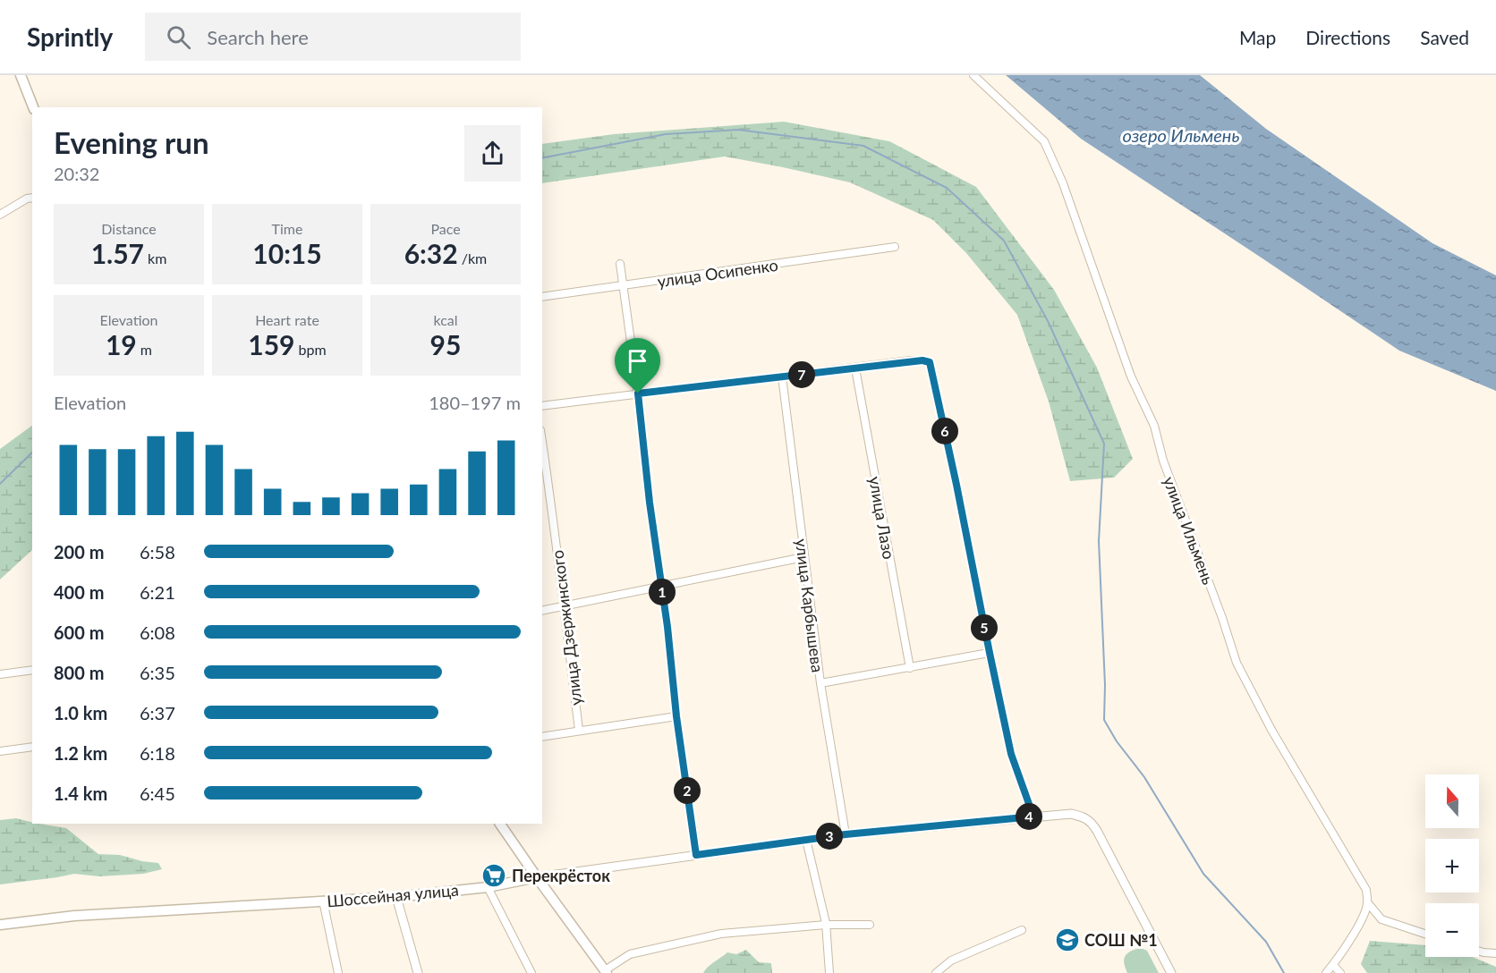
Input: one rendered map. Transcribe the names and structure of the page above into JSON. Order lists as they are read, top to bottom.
{
  "streets": {
    "main road": ["Шоссейная улица"],
    "street": [
      "улица Осипенко",
      "улица Лазо",
      "улица Ильмень",
      "улица Карбышева",
      "улица Дзержинского"
    ]
  },
  "crossings": [
    ["улица Карбышева", "Шоссейная улица"]
  ],
  "water": ["озеро Ильмень"],
  "places": {
    "supermarket": ["Перекрёсток"],
    "school or university": ["СОШ №1"]
  },
  "north": "top",
  "page": {
    "header": "Sprintly",
    "search": "Search here",
    "nav": ["Map", "Directions", "Saved"],
    "heading": ["Evening run", "20:32"],
    "stats": [
      ["Distance", "1.57 km"],
      ["Time", "10:15"],
      ["Pace", "6:32 /km"],
      ["Elevation", "19 m"],
      ["Heart rate", "159 bpm"],
      ["kcal", "95"]
    ],
    "pins": [
      "7",
      "6",
      "1",
      "5",
      "2",
      "4",
      "3"
    ],
    "chart": ["Elevation", "180–197 m"],
    "list": [
      {
        "name": "200 m",
        "note": "6:58"
      },
      {
        "name": "400 m",
        "note": "6:21"
      },
      {
        "name": "600 m",
        "note": "6:08"
      },
      {
        "name": "800 m",
        "note": "6:35"
      },
      {
        "name": "1.0 km",
        "note": "6:37"
      },
      {
        "name": "1.2 km",
        "note": "6:18"
      },
      {
        "name": "1.4 km",
        "note": "6:45"
      }
    ],
    "map_buttons": ["+", "−"]
  }
}
